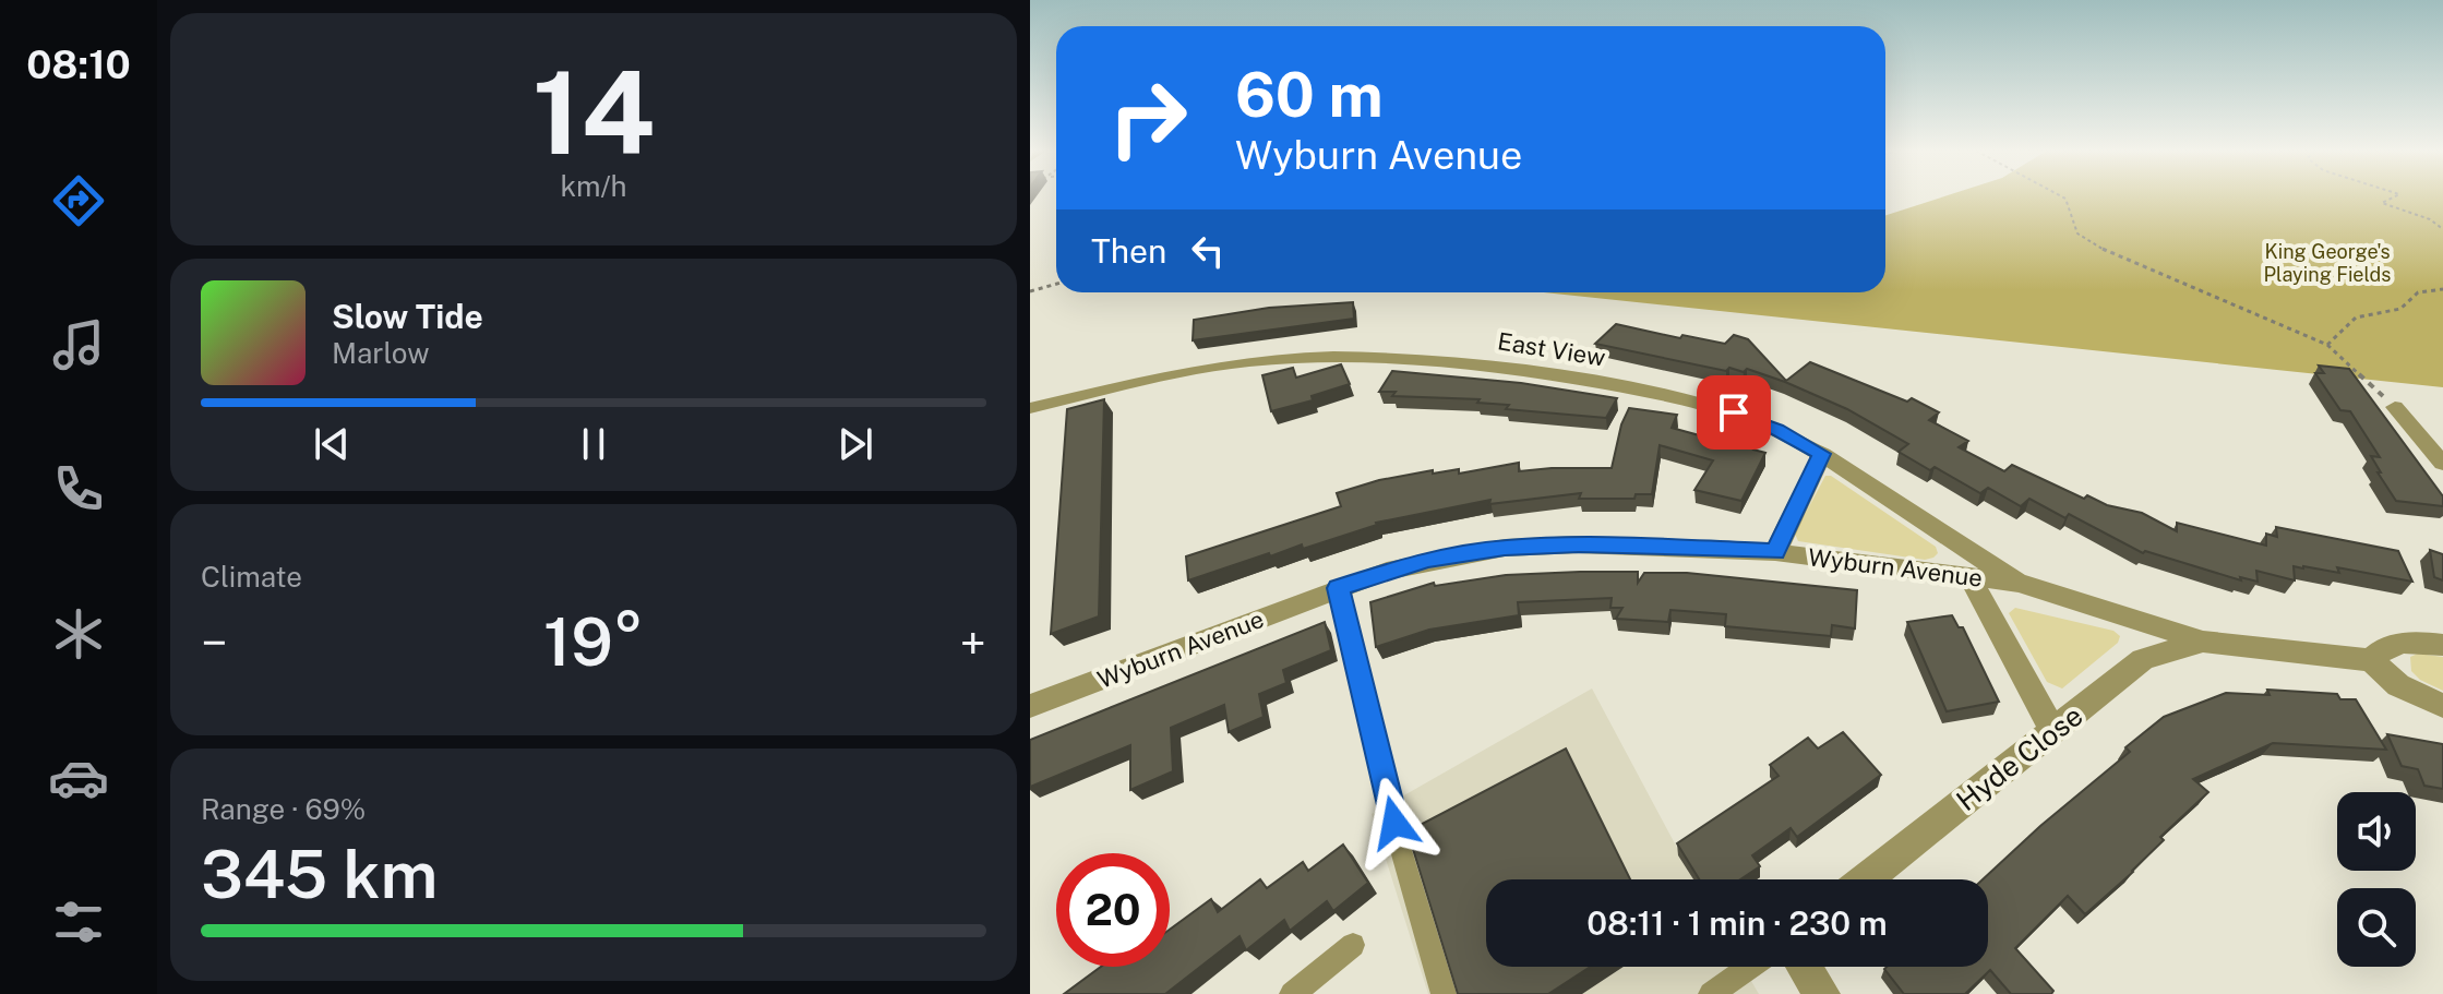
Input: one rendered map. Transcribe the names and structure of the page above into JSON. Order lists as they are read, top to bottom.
{
  "streets": {
    "street": ["East View", "Wyburn Avenue", "Hyde Close"]
  },
  "crossings": [
    ["East View", "Wyburn Avenue"],
    ["Wyburn Avenue", "Hyde Close"]
  ],
  "parks": ["King George's Playing Fields"],
  "page": {
    "tabs": "08:10",
    "tile": [
      ["14", "km/h"],
      "Climate",
      ["Range · 69%", "345 km"]
    ],
    "turn": ["60 m", "Wyburn Avenue"],
    "then": "Then",
    "song": ["Slow Tide", "Marlow"],
    "heat": ["−", "19°", "+"],
    "limit": "20",
    "trip": "08:11 · 1 min · 230 m"
  }
}
